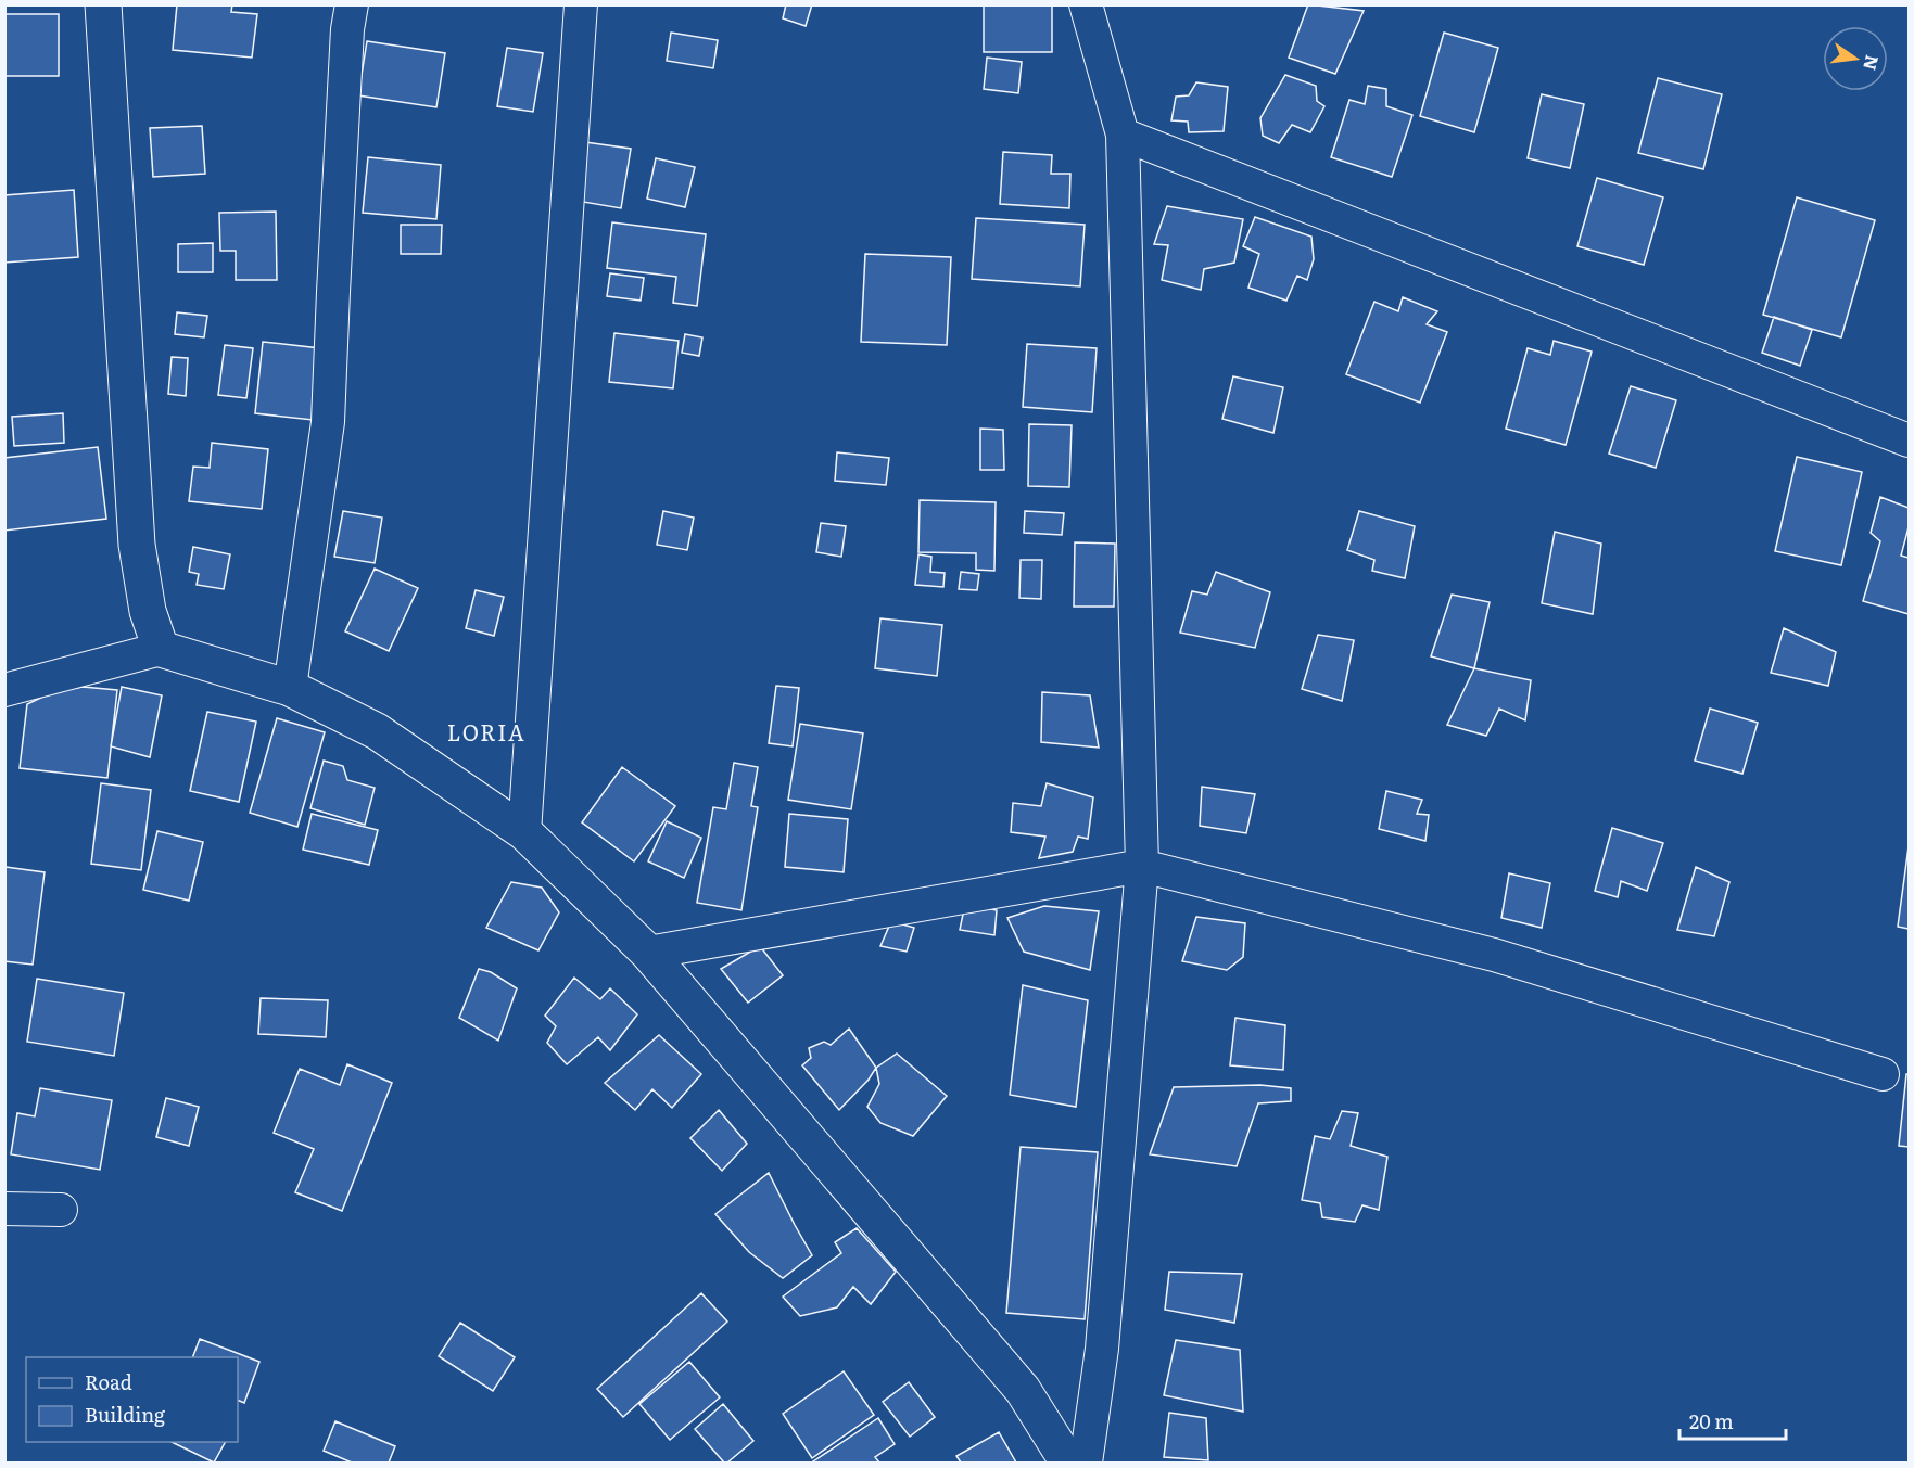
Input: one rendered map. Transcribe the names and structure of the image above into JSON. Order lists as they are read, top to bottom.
{
  "districts": ["LORIA"],
  "legend": ["Road", "Building"],
  "scale_bar": "20 m",
  "north": "right"
}
